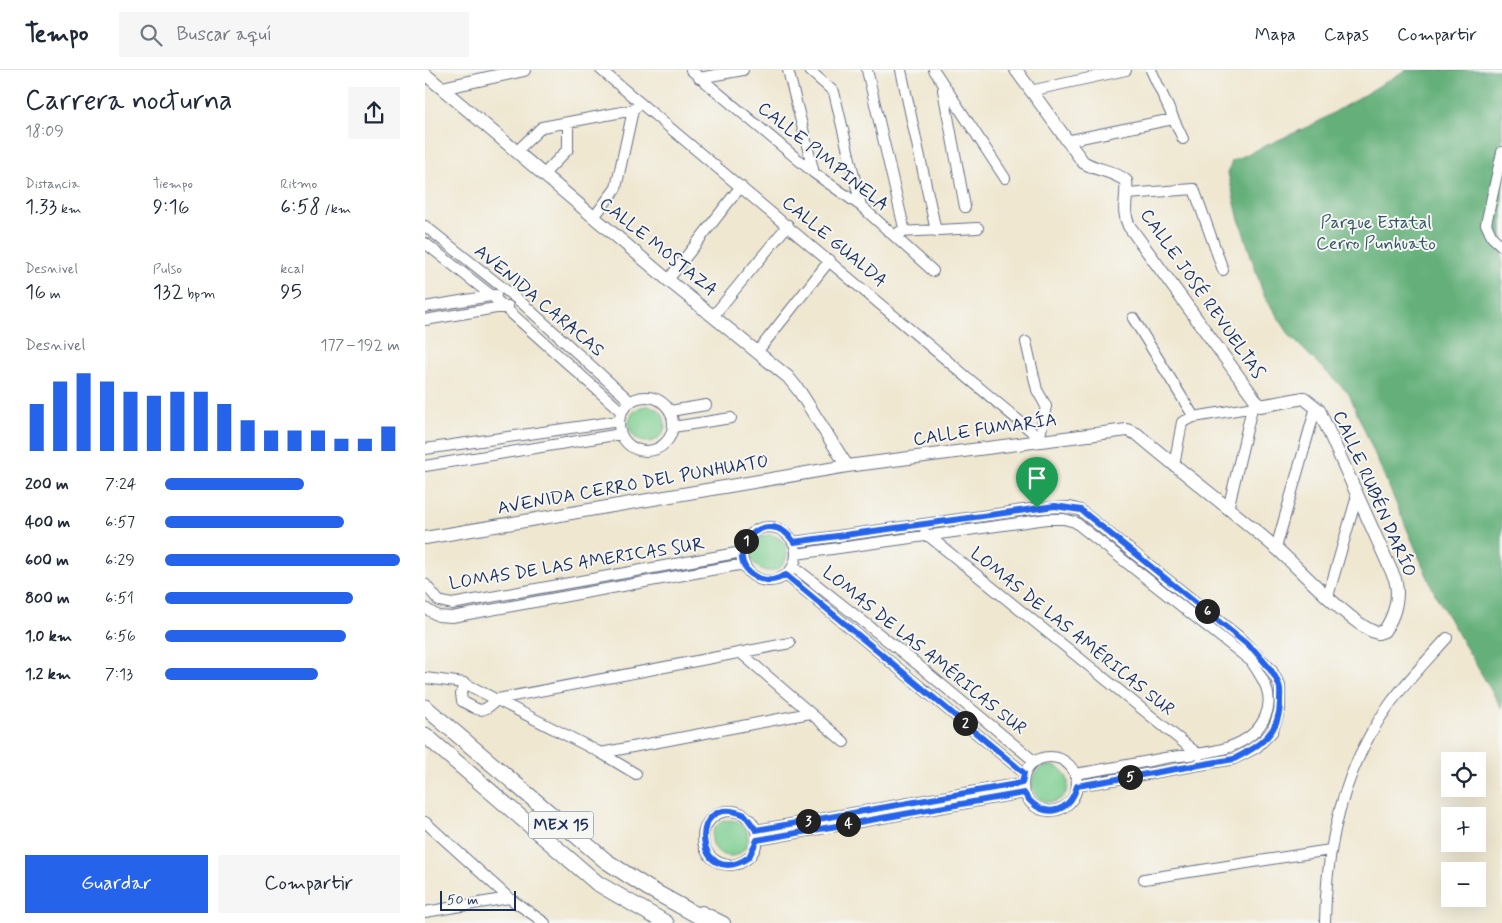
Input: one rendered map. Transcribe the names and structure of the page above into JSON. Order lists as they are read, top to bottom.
{
  "streets": {
    "main road": ["MEX 15"],
    "street": [
      "CALLE PIMPINELA",
      "CALLE GUALDA",
      "CALLE MOSTAZA",
      "CALLE JOSÉ REVUELTAS",
      "AVENIDA CARACAS",
      "CALLE FUMARÍA",
      "AVENIDA CERRO DEL PUNHUATO",
      "CALLE RUBÉN DARÍO",
      "LOMAS DE LAS AMERICAS SUR",
      "LOMAS DE LAS AMÉRICAS SUR"
    ]
  },
  "crossings": [
    ["CALLE GUALDA", "CALLE FUMARÍA"],
    ["CALLE MOSTAZA", "CALLE FUMARÍA"],
    ["CALLE MOSTAZA", "AVENIDA CERRO DEL PUNHUATO"],
    ["CALLE JOSÉ REVUELTAS", "CALLE RUBÉN DARÍO"],
    ["CALLE FUMARÍA", "AVENIDA CERRO DEL PUNHUATO"],
    ["LOMAS DE LAS AMERICAS SUR", "LOMAS DE LAS AMÉRICAS SUR"]
  ],
  "parks": ["Parque Estatal Cerro Punhuato"],
  "scale_bar": "50 m",
  "page": {
    "header": "Tempo",
    "search": "Buscar aquí",
    "nav": ["Mapa", "Capas", "Compartir"],
    "heading": ["Carrera nocturna", "18:09"],
    "stats": [
      ["Distancia", "1.33 km"],
      ["Tiempo", "9:16"],
      ["Ritmo", "6:58 /km"],
      ["Desnivel", "16 m"],
      ["Pulso", "132 bpm"],
      ["kcal", "95"]
    ],
    "chart": ["Desnivel", "177–192 m"],
    "list": [
      {
        "name": "200 m",
        "note": "7:24"
      },
      {
        "name": "400 m",
        "note": "6:57"
      },
      {
        "name": "600 m",
        "note": "6:29"
      },
      {
        "name": "800 m",
        "note": "6:51"
      },
      {
        "name": "1.0 km",
        "note": "6:56"
      },
      {
        "name": "1.2 km",
        "note": "7:13"
      }
    ],
    "pins": [
      "1",
      "6",
      "2",
      "5",
      "3",
      "4"
    ],
    "map_buttons": ["+", "−"],
    "buttons": ["Guardar", "Compartir"],
    "scale": "50 m"
  }
}
